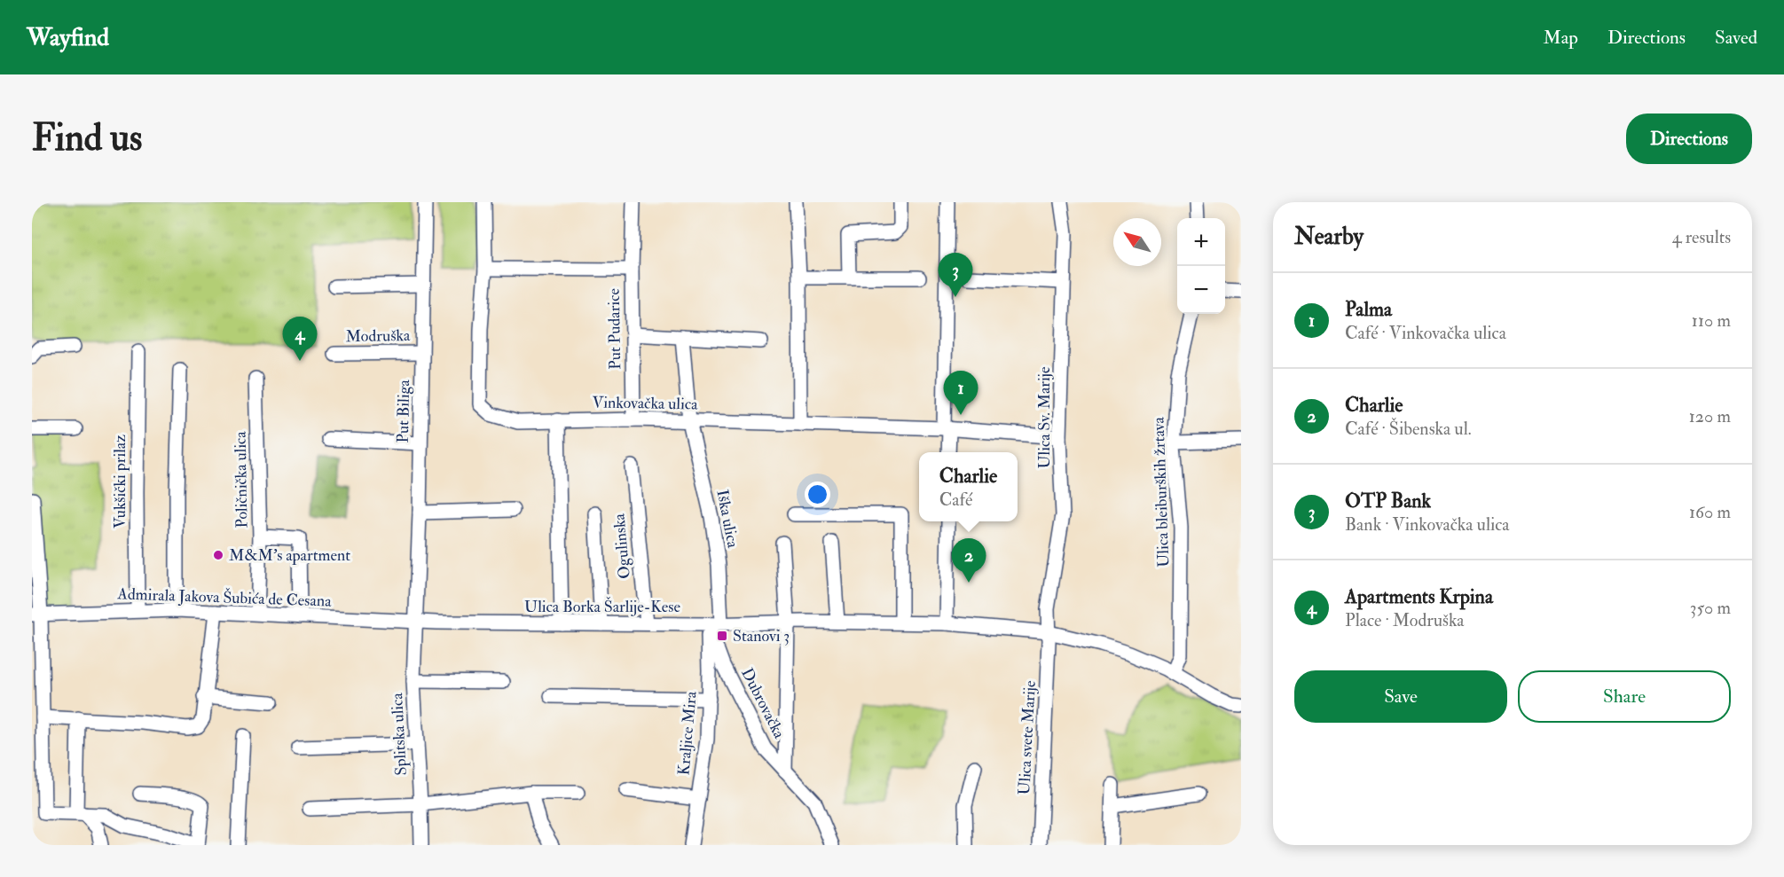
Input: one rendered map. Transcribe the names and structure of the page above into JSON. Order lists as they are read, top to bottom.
{
  "streets": {
    "street": [
      "Put Pudarice",
      "Modruška",
      "Vinkovačka ulica",
      "Put Biliga",
      "Ulica Sv. Marije",
      "Poličnička ulica",
      "Vukšički prilaz",
      "Ulica bleiburških žrtava",
      "Iška ulica",
      "Ogulinska",
      "Admirala Jakova Šubića de Cesana",
      "Ulica Borka Šarlije-Kese",
      "Dubrovačka",
      "Kraljice Mira",
      "Splitska ulica",
      "Ulica svete Marije"
    ]
  },
  "crossings": [
    ["Put Pudarice", "Vinkovačka ulica"],
    ["Modruška", "Put Biliga"],
    ["Vinkovačka ulica", "Ulica Sv. Marije"],
    ["Vinkovačka ulica", "Iška ulica"],
    ["Put Biliga", "Admirala Jakova Šubića de Cesana"],
    ["Put Biliga", "Ulica Borka Šarlije-Kese"],
    ["Put Biliga", "Splitska ulica"],
    ["Ulica Sv. Marije", "Ulica Borka Šarlije-Kese"],
    ["Ulica Sv. Marije", "Ulica svete Marije"],
    ["Poličnička ulica", "Admirala Jakova Šubića de Cesana"],
    ["Vukšički prilaz", "Admirala Jakova Šubića de Cesana"],
    ["Iška ulica", "Ulica Borka Šarlije-Kese"],
    ["Iška ulica", "Dubrovačka"],
    ["Iška ulica", "Kraljice Mira"],
    ["Ogulinska", "Ulica Borka Šarlije-Kese"],
    ["Admirala Jakova Šubića de Cesana", "Ulica Borka Šarlije-Kese"],
    ["Admirala Jakova Šubića de Cesana", "Splitska ulica"],
    ["Ulica Borka Šarlije-Kese", "Dubrovačka"],
    ["Ulica Borka Šarlije-Kese", "Kraljice Mira"],
    ["Ulica Borka Šarlije-Kese", "Splitska ulica"],
    ["Ulica Borka Šarlije-Kese", "Ulica svete Marije"],
    ["Dubrovačka", "Kraljice Mira"]
  ],
  "places": {
    "other": ["M&M's apartment"],
    "transit": ["Stanovi 3"]
  },
  "north": "top left",
  "page": {
    "header": "Wayfind",
    "nav": ["Map", "Directions", "Saved"],
    "buttons": [
      "Directions",
      ["Save", "Share"]
    ],
    "title": "Find us",
    "heading": ["Nearby", "4 results"],
    "map_buttons": ["+", "−"],
    "pins": [
      "3",
      "4",
      "1",
      "2"
    ],
    "list": [
      {
        "mark": "1",
        "name": "Palma",
        "note": "Café · Vinkovačka ulica",
        "value": "110 m"
      },
      {
        "mark": "2",
        "name": "Charlie",
        "note": "Café · Šibenska ul.",
        "value": "120 m"
      },
      {
        "mark": "3",
        "name": "OTP Bank",
        "note": "Bank · Vinkovačka ulica",
        "value": "160 m"
      },
      {
        "mark": "4",
        "name": "Apartments Krpina",
        "note": "Place · Modruška",
        "value": "350 m"
      }
    ],
    "popup": ["Charlie", "Café"]
  }
}
